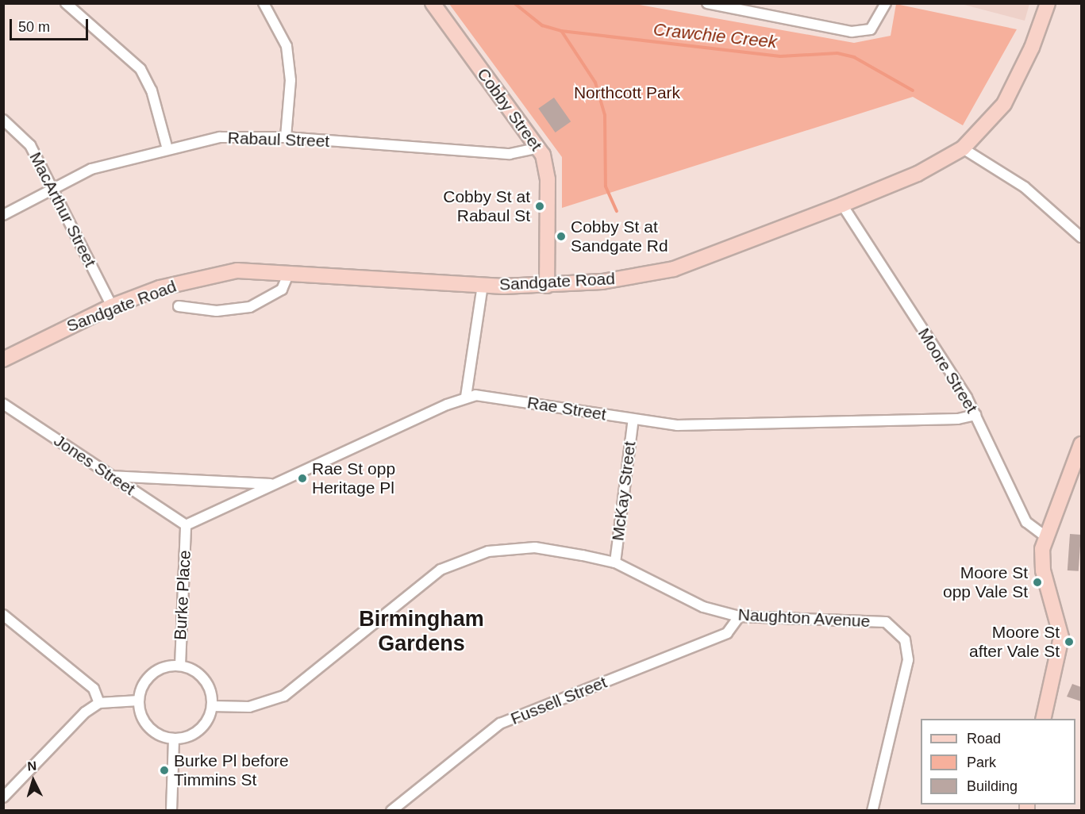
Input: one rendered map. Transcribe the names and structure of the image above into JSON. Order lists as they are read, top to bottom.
{
  "streets": {
    "main road": ["Cobby Street", "Sandgate Road"],
    "street": [
      "Rabaul Street",
      "MacArthur Street",
      "Moore Street",
      "Rae Street",
      "Jones Street",
      "McKay Street",
      "Burke Place",
      "Naughton Avenue",
      "Fussell Street"
    ]
  },
  "crossings": [
    ["Cobby Street", "Rabaul Street"],
    ["Cobby Street", "Sandgate Road"],
    ["Rabaul Street", "MacArthur Street"],
    ["MacArthur Street", "Sandgate Road"],
    ["Sandgate Road", "Moore Street"],
    ["Moore Street", "Rae Street"],
    ["Rae Street", "Jones Street"],
    ["Rae Street", "McKay Street"],
    ["Rae Street", "Burke Place"],
    ["Jones Street", "Burke Place"],
    ["McKay Street", "Naughton Avenue"],
    ["Burke Place", "Naughton Avenue"],
    ["Naughton Avenue", "Fussell Street"]
  ],
  "districts": ["Birmingham Gardens"],
  "water": ["Crawchie Creek"],
  "parks": ["Northcott Park"],
  "places": [
    "Cobby St at Rabaul St",
    "Cobby St at Sandgate Rd",
    "Rae St opp Heritage Pl",
    "Moore St opp Vale St",
    "Moore St after Vale St",
    "Burke Pl before Timmins St"
  ],
  "legend": ["Road", "Park", "Building"],
  "scale_bar": "50 m",
  "north": "top"
}
